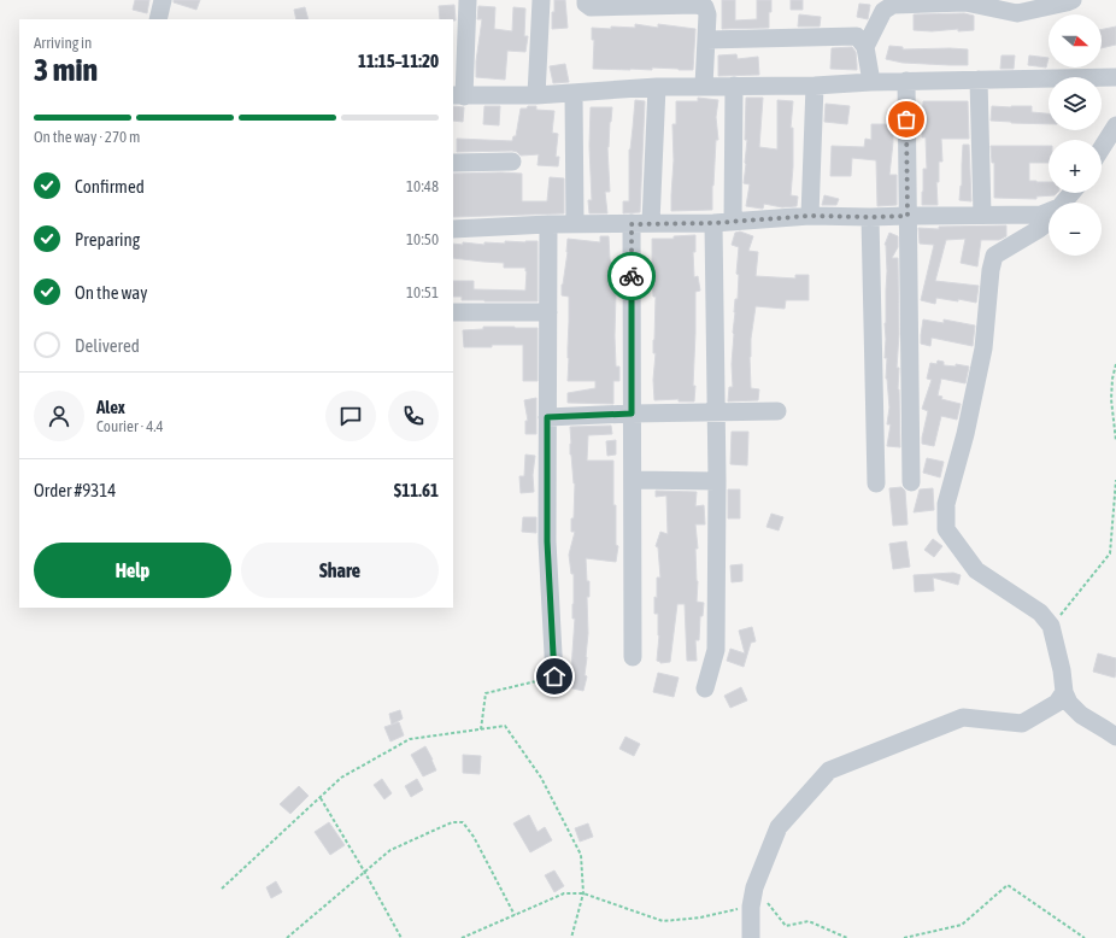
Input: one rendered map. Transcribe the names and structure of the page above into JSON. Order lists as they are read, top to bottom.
{
  "north": "right",
  "page": {
    "map_buttons": ["+", "−"],
    "heading": ["3 min", "Arriving in", "11:15–11:20"],
    "panel": [
      "Alex",
      "Courier · 4.4",
      "Order #9314",
      "$11.61"
    ],
    "bar": "On the way · 270 m",
    "list": [
      ["Confirmed", "10:48"],
      ["Preparing", "10:50"],
      ["On the way", "10:51"],
      "Delivered"
    ],
    "buttons": ["Help", "Share"]
  }
}
